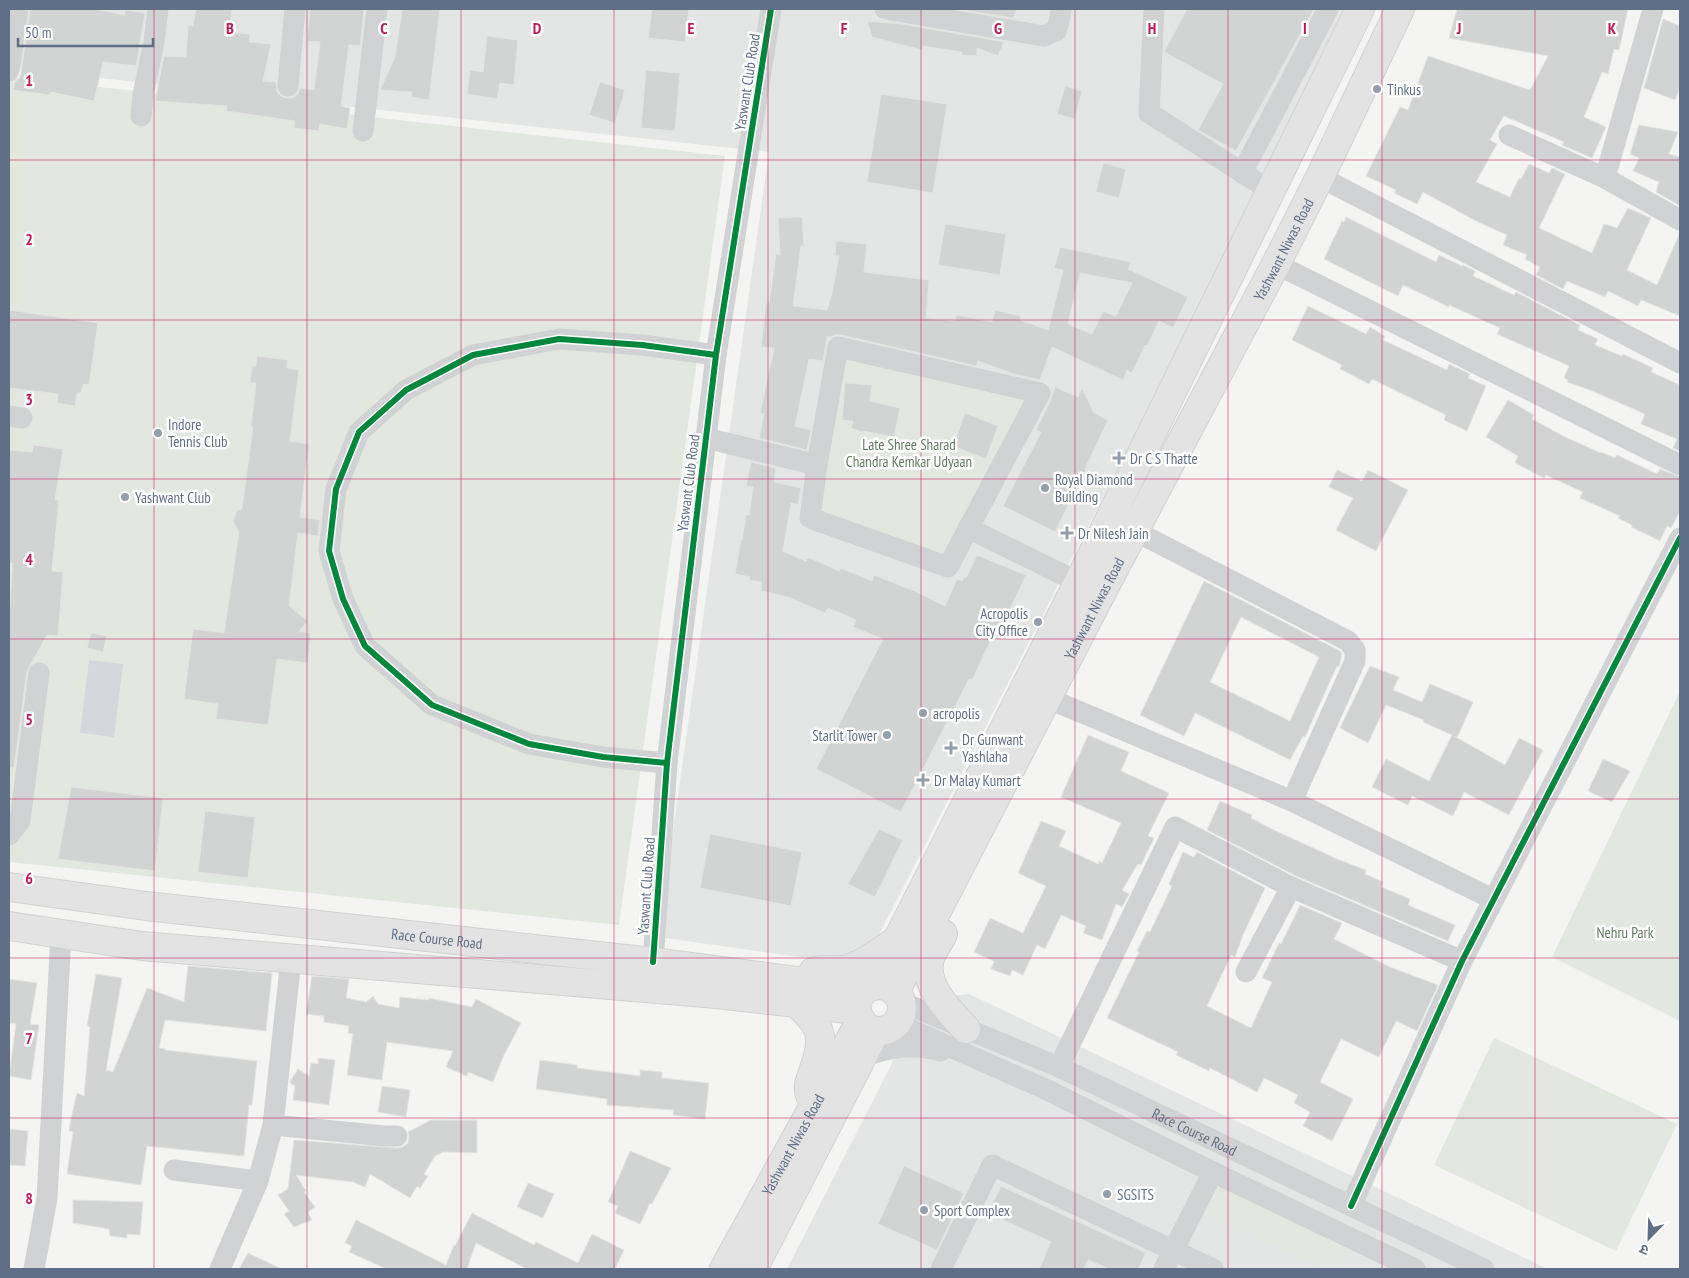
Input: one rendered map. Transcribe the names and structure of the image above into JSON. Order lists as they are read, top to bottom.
{
  "streets": {
    "main road": ["Yashwant Niwas Road", "Race Course Road"],
    "street": ["Yaswant Club Road"]
  },
  "crossings": [
    ["Yaswant Club Road", "Race Course Road"],
    ["Yashwant Niwas Road", "Race Course Road"]
  ],
  "parks": ["Late Shree Sharad Chandra Kemkar Udyaan", "Nehru Park"],
  "places": {
    "other": [
      "Tinkus",
      "Indore Tennis Club",
      "Royal Diamond Building",
      "Yashwant Club",
      "Acropolis City Office",
      "acropolis",
      "Starlit Tower",
      "SGSITS",
      "Sport Complex"
    ],
    "health": [
      "Dr C S Thatte",
      "Dr Nilesh Jain",
      "Dr Gunwant Yashlaha",
      "Dr Malay Kumart"
    ]
  },
  "scale_bar": "50 m",
  "north": "bottom left",
  "grid": {
    "columns": [
      "B",
      "C",
      "D",
      "E",
      "F",
      "G",
      "H",
      "I",
      "J",
      "K"
    ],
    "rows": [
      "1",
      "2",
      "3",
      "4",
      "5",
      "6",
      "7",
      "8"
    ]
  }
}
